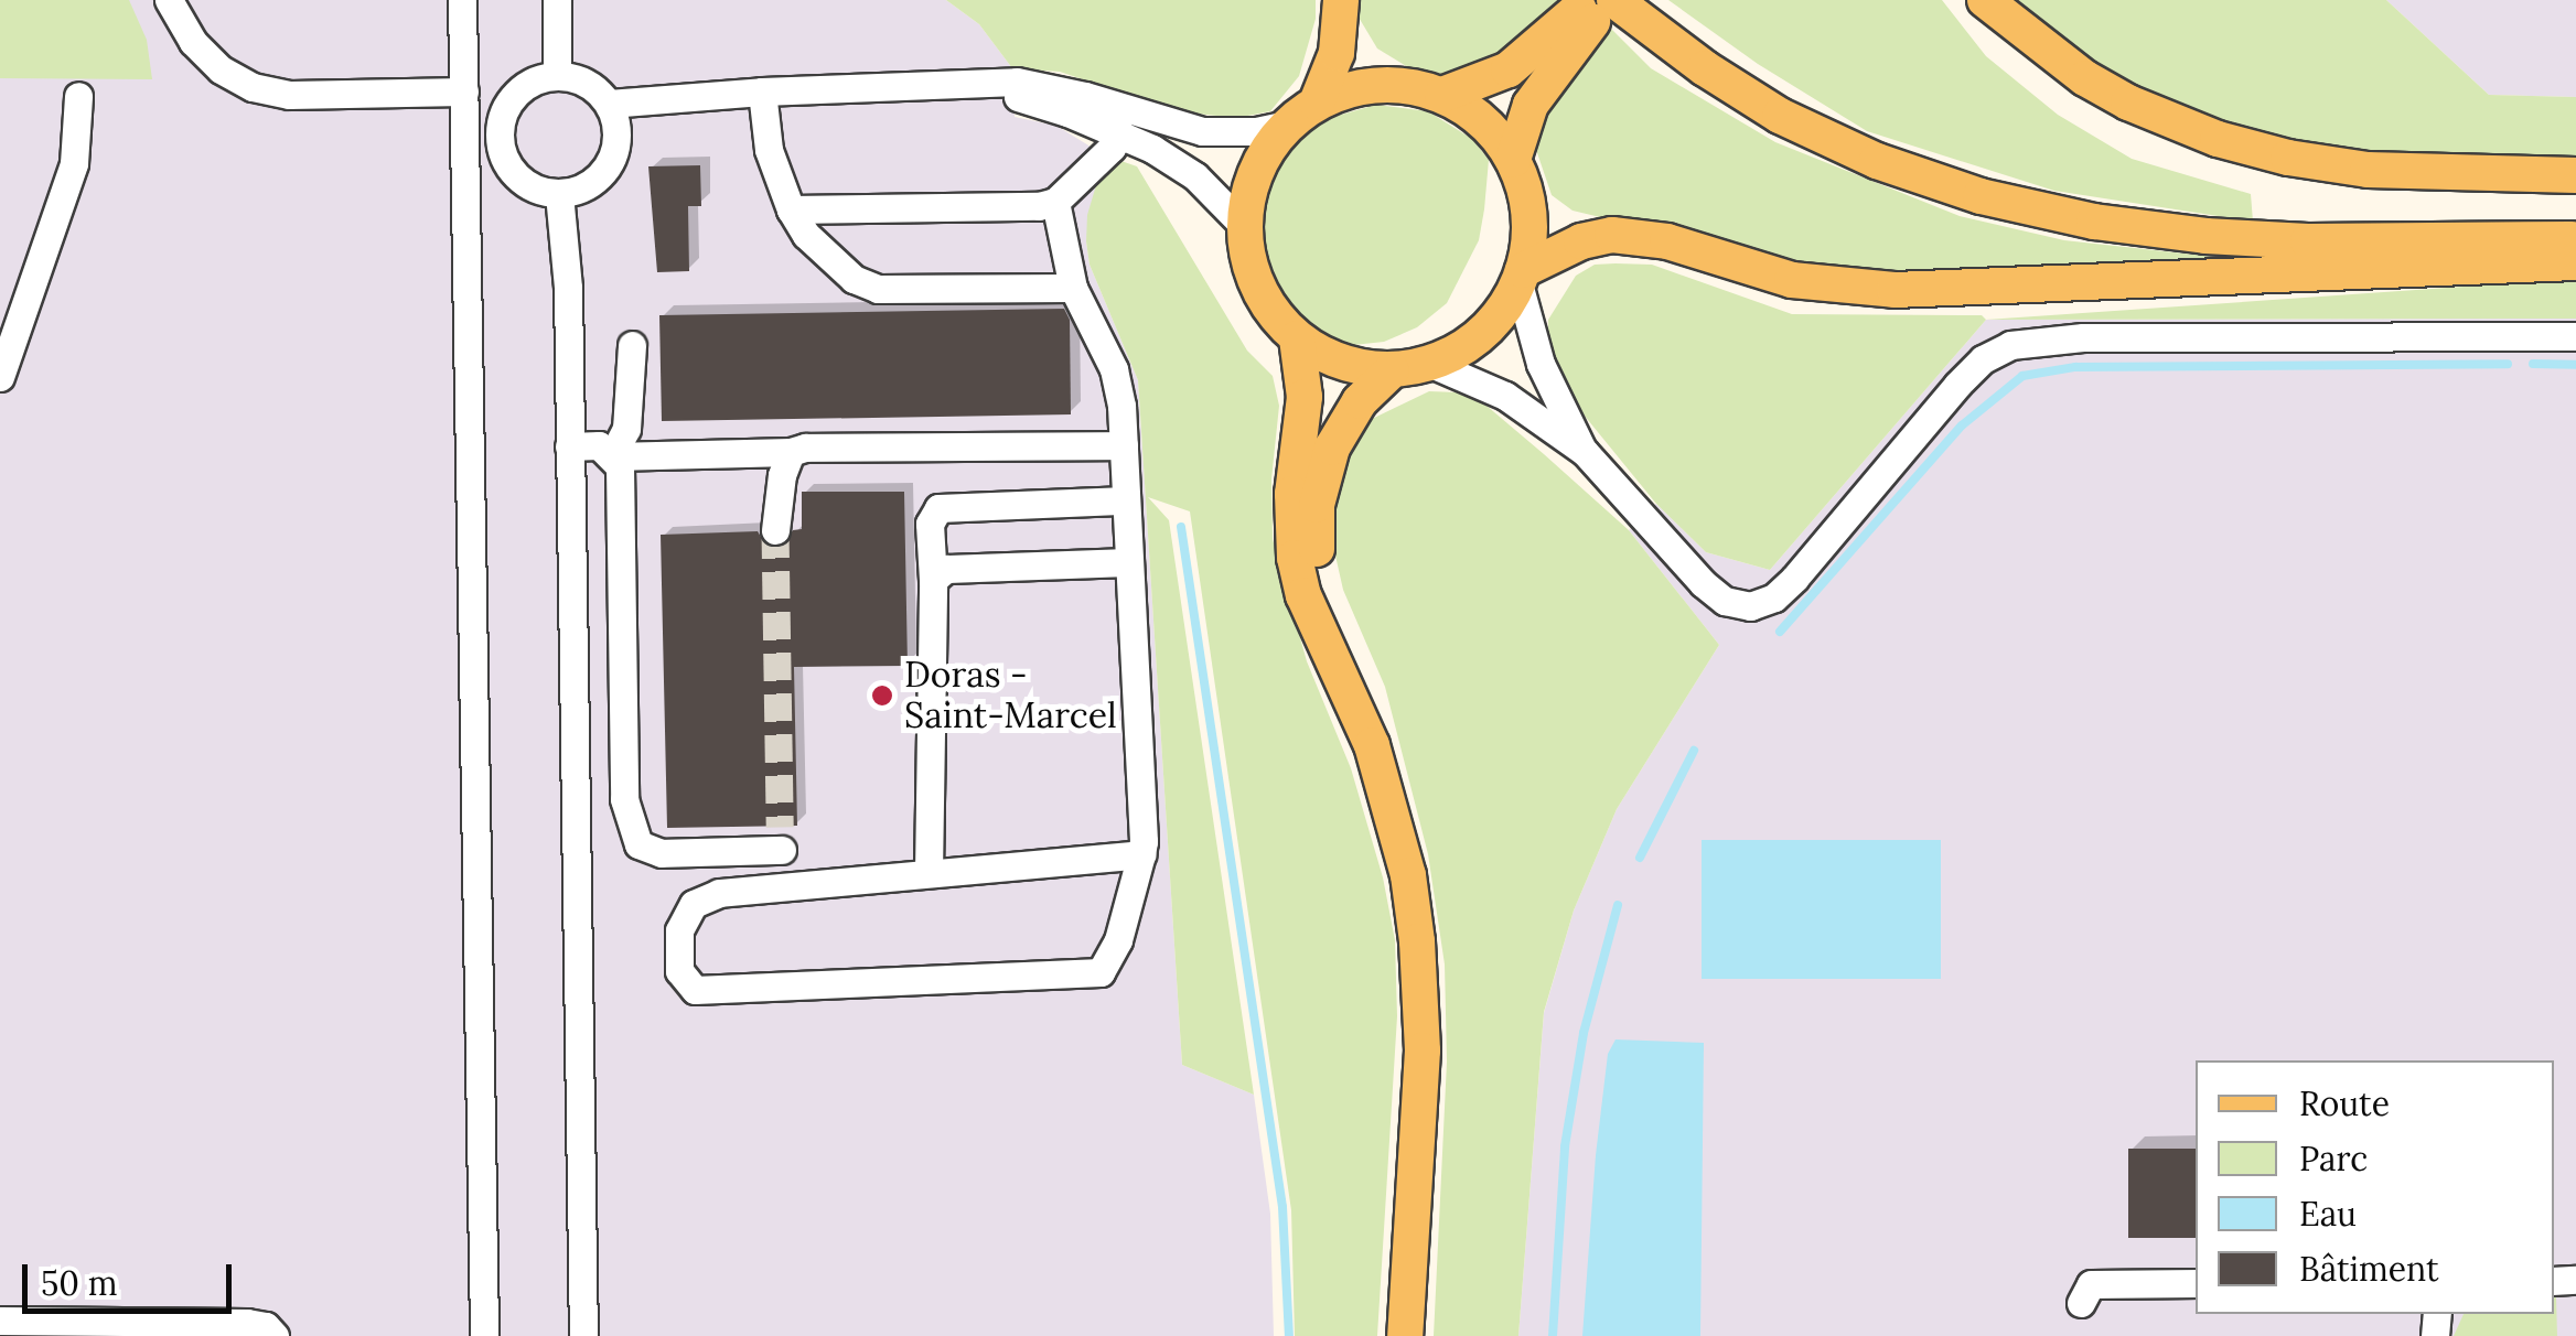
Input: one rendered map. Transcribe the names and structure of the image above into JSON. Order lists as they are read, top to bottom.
{
  "places": ["Doras - Saint-Marcel"],
  "legend": [
    "Route",
    "Parc",
    "Eau",
    "Bâtiment"
  ],
  "scale_bar": "50 m"
}
